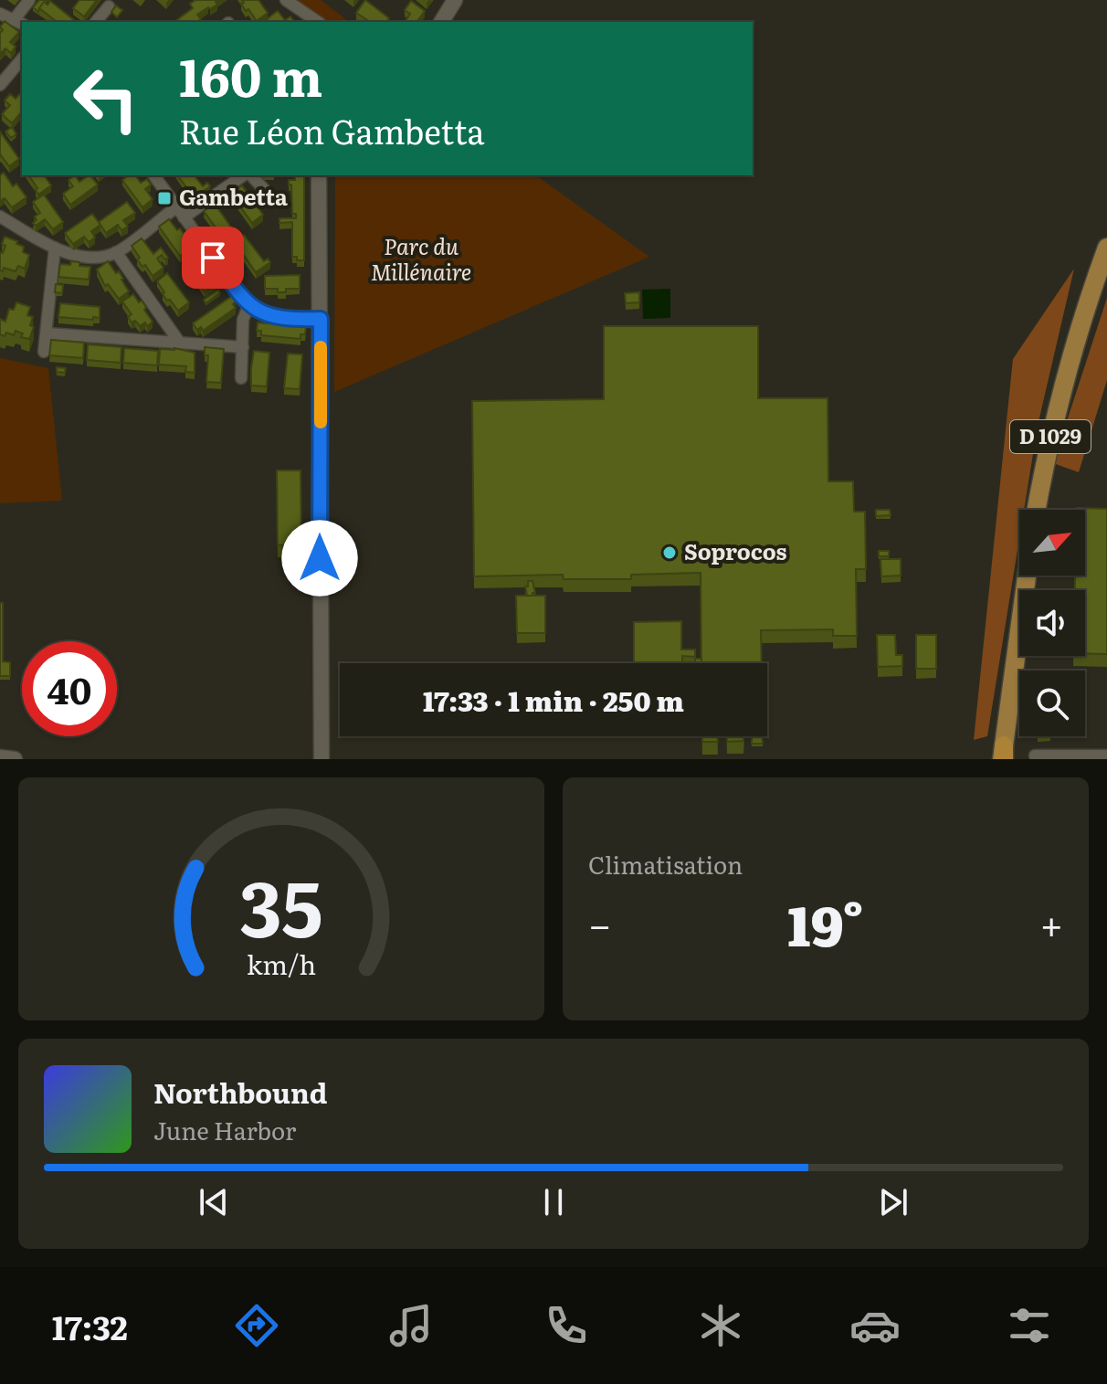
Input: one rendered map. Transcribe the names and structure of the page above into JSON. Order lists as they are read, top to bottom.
{
  "streets": {
    "main road": ["D 1029"]
  },
  "parks": ["Parc du Millénaire"],
  "places": {
    "transit": ["Gambetta"],
    "other": ["Soprocos"]
  },
  "north": "top right",
  "page": {
    "turn": ["160 m", "Rue Léon Gambetta"],
    "limit": "40",
    "trip": "17:33 · 1 min · 250 m",
    "tile": "Climatisation",
    "heat": ["−", "19°", "+"],
    "song": ["Northbound", "June Harbor"],
    "tabs": "17:32",
    "gauge": ["35", "km/h"]
  }
}
